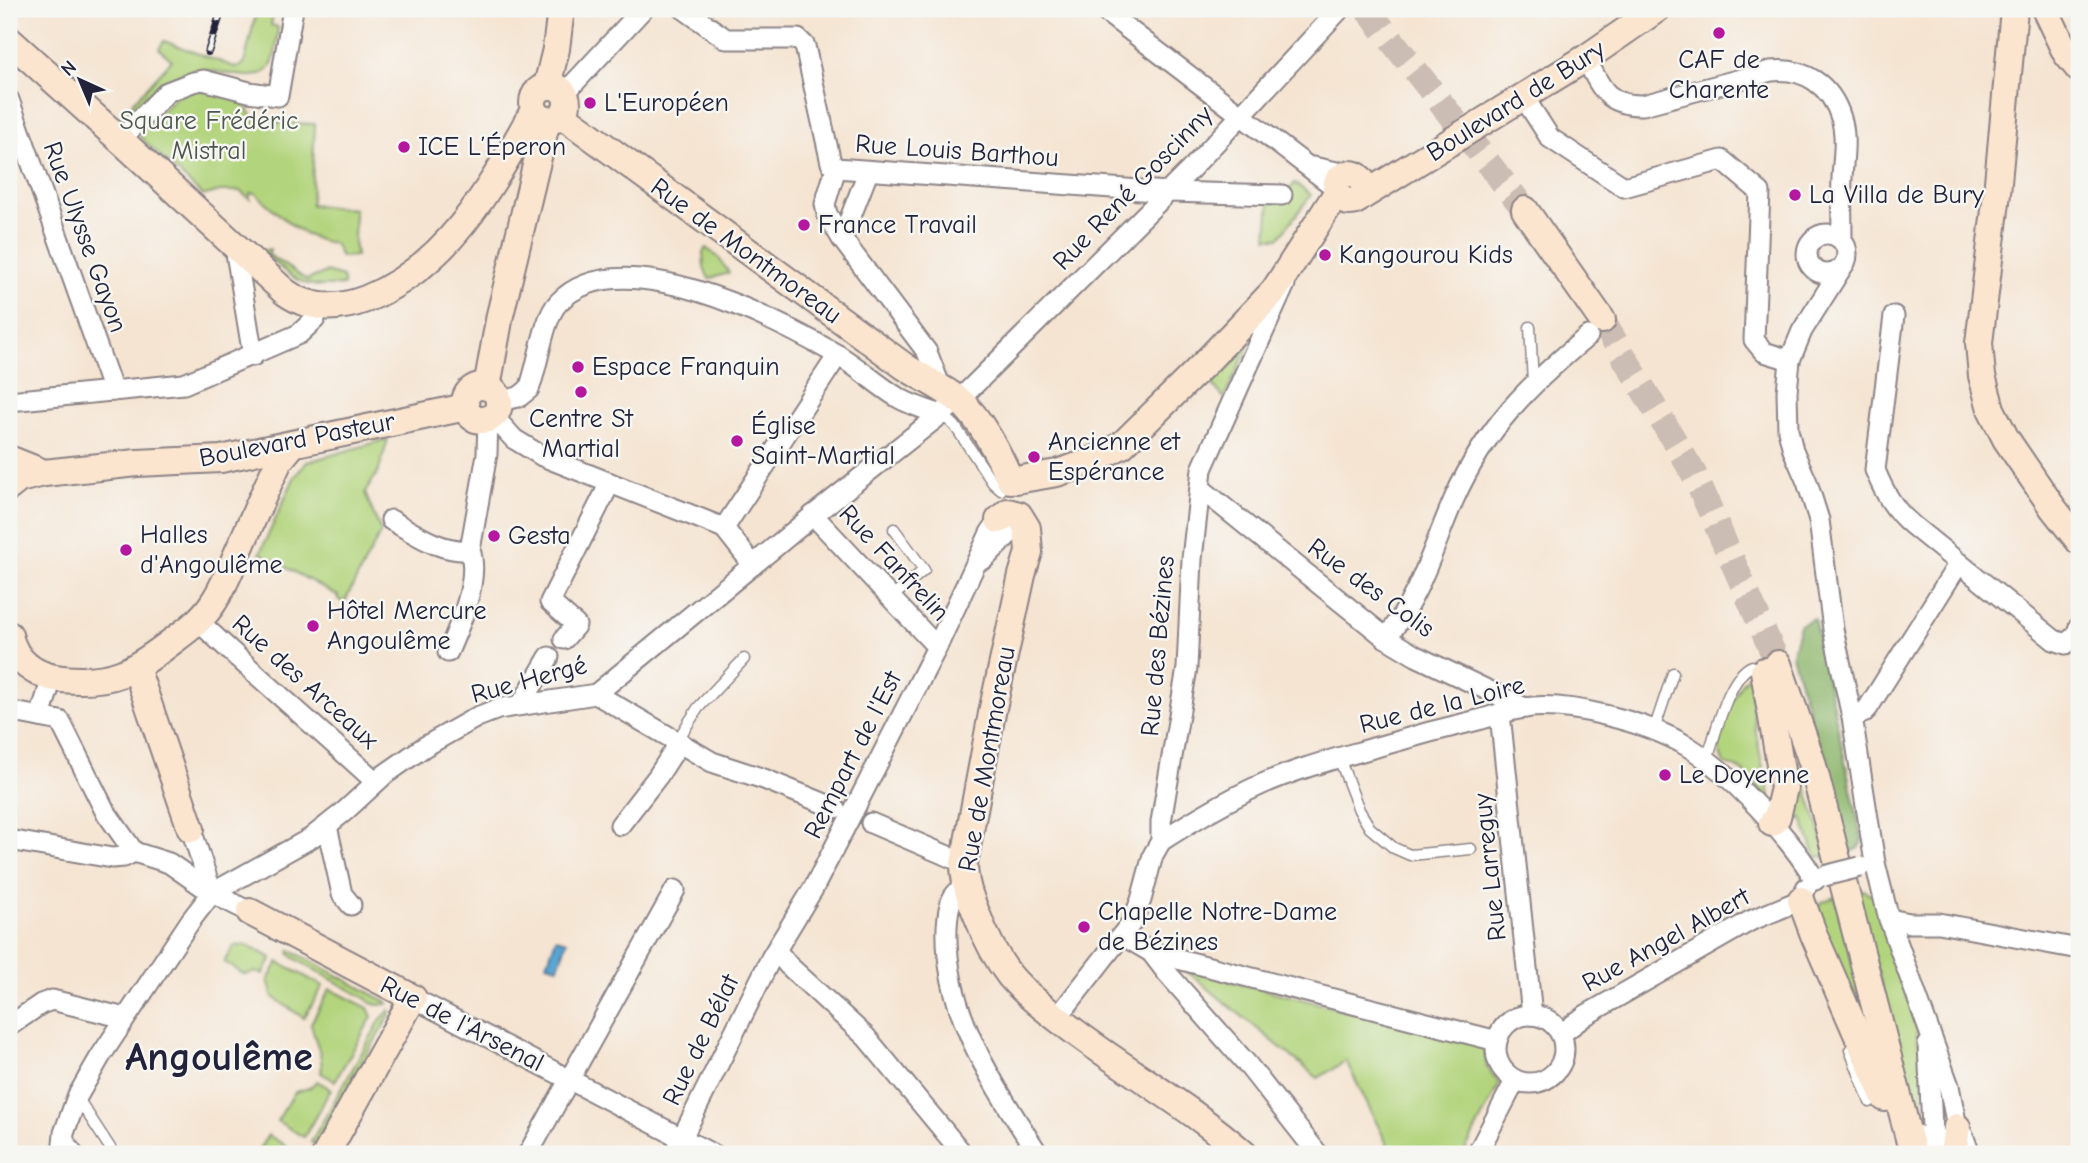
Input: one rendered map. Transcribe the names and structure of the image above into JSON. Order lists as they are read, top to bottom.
{
  "streets": {
    "main road": [
      "Boulevard de Bury",
      "Rue de Montmoreau",
      "Boulevard Pasteur",
      "Rue de l'Arsenal"
    ],
    "street": [
      "Rue Louis Barthou",
      "Rue René Goscinny",
      "Rue Ulysse Gayon",
      "Rue Fanfrelin",
      "Rue des Colis",
      "Rue des Bézines",
      "Rue Hergé",
      "Rue des Arceaux",
      "Rue de la Loire",
      "Rempart de l'Est",
      "Rue Larreguy",
      "Rue Angel Albert",
      "Rue de Bélat"
    ]
  },
  "crossings": [
    ["Rue Louis Barthou", "Rue René Goscinny"],
    ["Rue René Goscinny", "Rue de Montmoreau"],
    ["Rue René Goscinny", "Rue Hergé"],
    ["Rue de Montmoreau", "Rue des Bézines"],
    ["Rue de Montmoreau", "Rue Hergé"],
    ["Rue de Montmoreau", "Rempart de l'Est"],
    ["Rue Fanfrelin", "Rue Hergé"],
    ["Rue Fanfrelin", "Rempart de l'Est"],
    ["Rue des Colis", "Rue des Bézines"],
    ["Rue des Colis", "Rue de la Loire"],
    ["Rue des Bézines", "Rue de la Loire"],
    ["Rue Hergé", "Rue des Arceaux"],
    ["Rue Hergé", "Rue de l'Arsenal"],
    ["Rue de la Loire", "Rue Larreguy"],
    ["Rue de la Loire", "Rue Angel Albert"],
    ["Rempart de l'Est", "Rue de Bélat"],
    ["Rue Larreguy", "Rue Angel Albert"],
    ["Rue de l'Arsenal", "Rue de Bélat"]
  ],
  "districts": ["Angoulême"],
  "parks": ["Square Frédéric Mistral"],
  "places": [
    "CAF de Charente",
    "L'Européen",
    "ICE L’Éperon",
    "La Villa de Bury",
    "France Travail",
    "Kangourou Kids",
    "Espace Franquin",
    "Centre St Martial",
    "Église Saint-Martial",
    "Ancienne et Espérance",
    "Gesta",
    "Halles d'Angoulême",
    "Hôtel Mercure Angoulême",
    "Le Doyenne",
    "Chapelle Notre-Dame de Bézines"
  ],
  "north": "top left"
}
